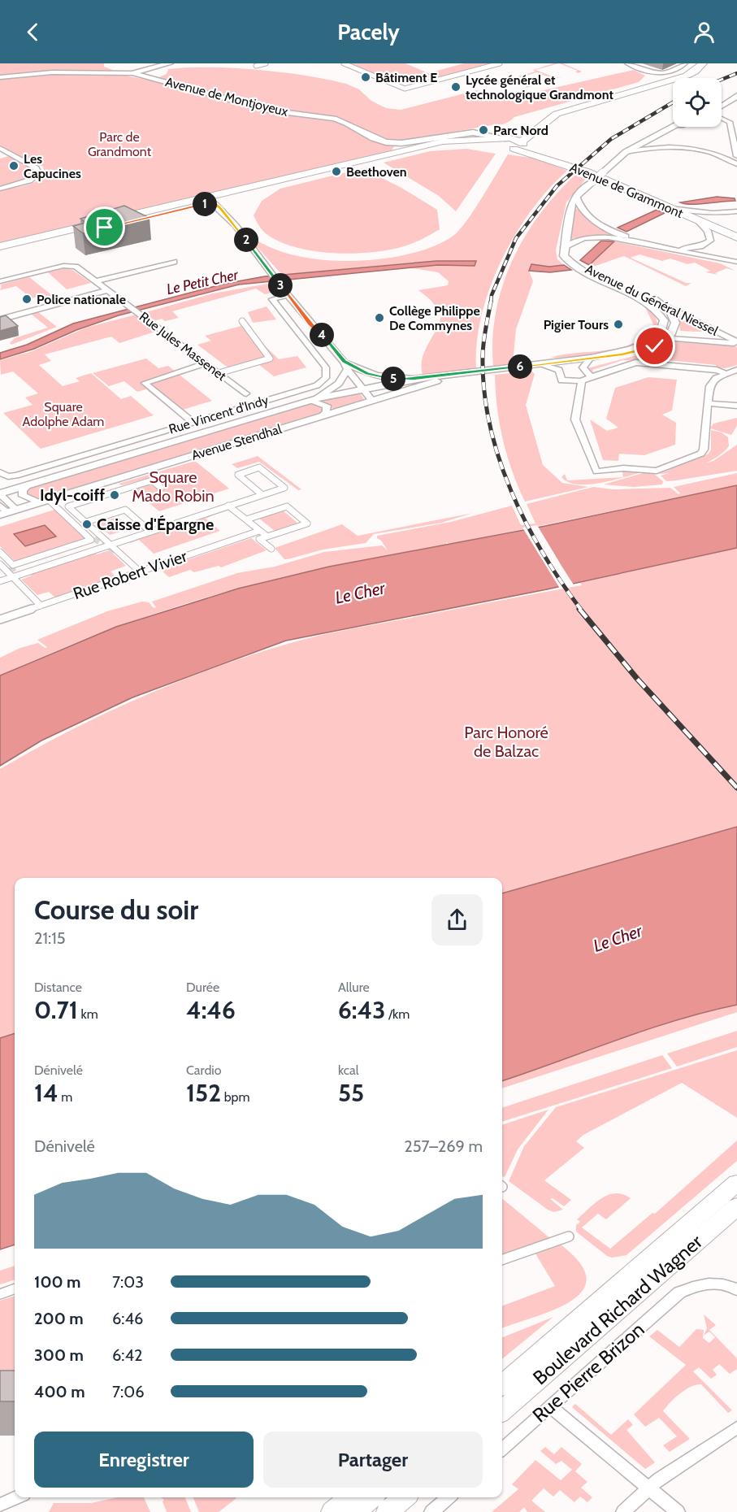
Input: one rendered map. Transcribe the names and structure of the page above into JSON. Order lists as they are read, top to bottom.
{
  "streets": {
    "main road": ["Avenue de Grammont", "Boulevard Richard Wagner"],
    "street": [
      "Avenue de Montjoyeux",
      "Avenue du Général Niessel",
      "Rue Jules Massenet",
      "Rue Vincent d'Indy",
      "Avenue Stendhal",
      "Rue Robert Vivier",
      "Rue Pierre Brizon"
    ]
  },
  "crossings": [
    ["Avenue de Montjoyeux", "Avenue de Grammont"],
    ["Avenue du Général Niessel", "Avenue Stendhal"]
  ],
  "water": ["Le Petit Cher", "Le Cher"],
  "parks": [
    "Parc de Grandmont",
    "Square Adolphe Adam",
    "Square Mado Robin",
    "Parc Honoré de Balzac"
  ],
  "places": [
    "Bâtiment E",
    "Lycée général et technologique Grandmont",
    "Parc Nord",
    "Les Capucines",
    "Beethoven",
    "Police nationale",
    "Collège Philippe De Commynes",
    "Pigier Tours",
    "Idyl-coiff",
    "Caisse d'Épargne"
  ],
  "page": {
    "header": "Pacely",
    "pins": [
      "1",
      "2",
      "3",
      "4",
      "6",
      "5"
    ],
    "heading": ["Course du soir", "21:15"],
    "stats": [
      ["Distance", "0.71 km"],
      ["Durée", "4:46"],
      ["Allure", "6:43 /km"],
      ["Dénivelé", "14 m"],
      ["Cardio", "152 bpm"],
      ["kcal", "55"]
    ],
    "chart": ["Dénivelé", "257–269 m"],
    "list": [
      {
        "name": "100 m",
        "note": "7:03"
      },
      {
        "name": "200 m",
        "note": "6:46"
      },
      {
        "name": "300 m",
        "note": "6:42"
      },
      {
        "name": "400 m",
        "note": "7:06"
      }
    ],
    "buttons": ["Enregistrer", "Partager"]
  }
}
